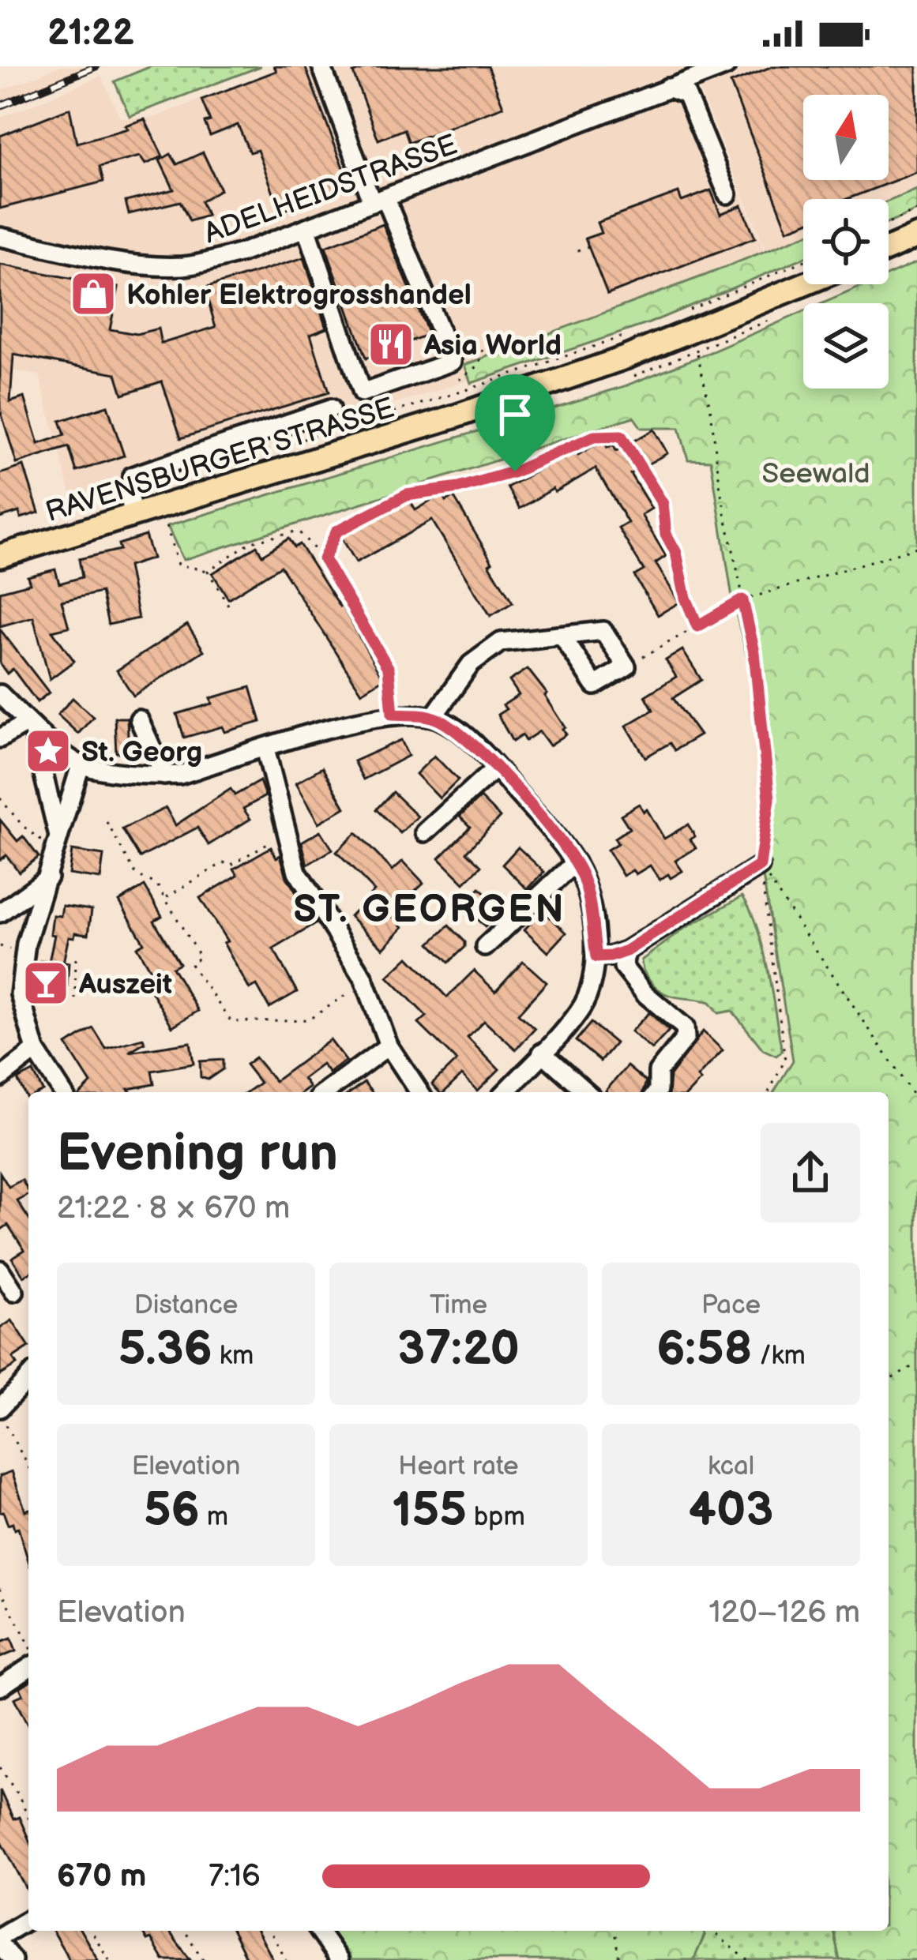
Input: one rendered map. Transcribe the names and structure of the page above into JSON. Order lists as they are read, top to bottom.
{
  "streets": {
    "main road": ["RAVENSBURGER STRASSE"],
    "street": ["ADELHEIDSTRASSE"]
  },
  "districts": ["ST. GEORGEN"],
  "parks": ["Seewald"],
  "places": {
    "shop": ["Kohler Elektrogrosshandel"],
    "restaurant": ["Asia World"],
    "place": ["St. Georg"],
    "bar": ["Auszeit"]
  },
  "north": "top",
  "page": {
    "status": "21:22",
    "heading": ["Evening run", "21:22 · 8 × 670 m"],
    "stats": [
      ["Distance", "5.36 km"],
      ["Time", "37:20"],
      ["Pace", "6:58 /km"],
      ["Elevation", "56 m"],
      ["Heart rate", "155 bpm"],
      ["kcal", "403"]
    ],
    "chart": ["Elevation", "120–126 m"],
    "list": [
      {
        "name": "670 m",
        "note": "7:16"
      }
    ]
  }
}
